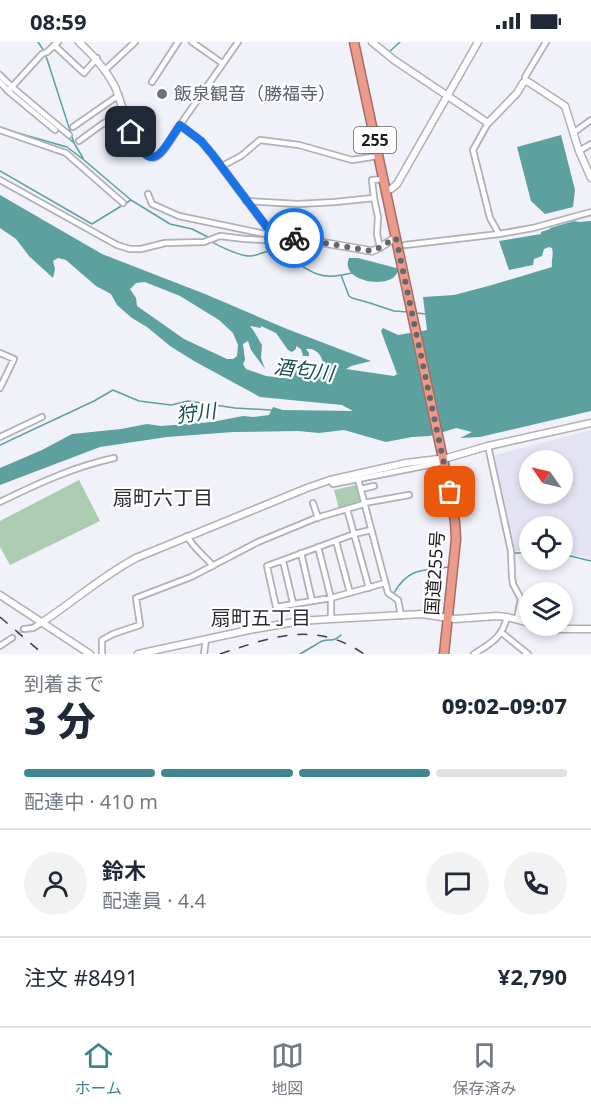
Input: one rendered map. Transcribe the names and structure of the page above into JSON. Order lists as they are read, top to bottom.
{
  "streets": {
    "highway": ["255", "国道255号"]
  },
  "crossings": [
    ["255", "国道255号"]
  ],
  "districts": ["扇町六丁目", "扇町五丁目"],
  "water": ["酒匂川", "狩川"],
  "places": ["飯泉観音（勝福寺）"],
  "north": "top left",
  "page": {
    "status": "08:59",
    "heading": ["3 分", "到着まで", "09:02–09:07"],
    "panel": [
      "鈴木",
      "配達員 · 4.4",
      "注文 #8491",
      "¥2,790"
    ],
    "bar": "配達中 · 410 m",
    "tabs": ["ホーム", "地図", "保存済み"]
  }
}
